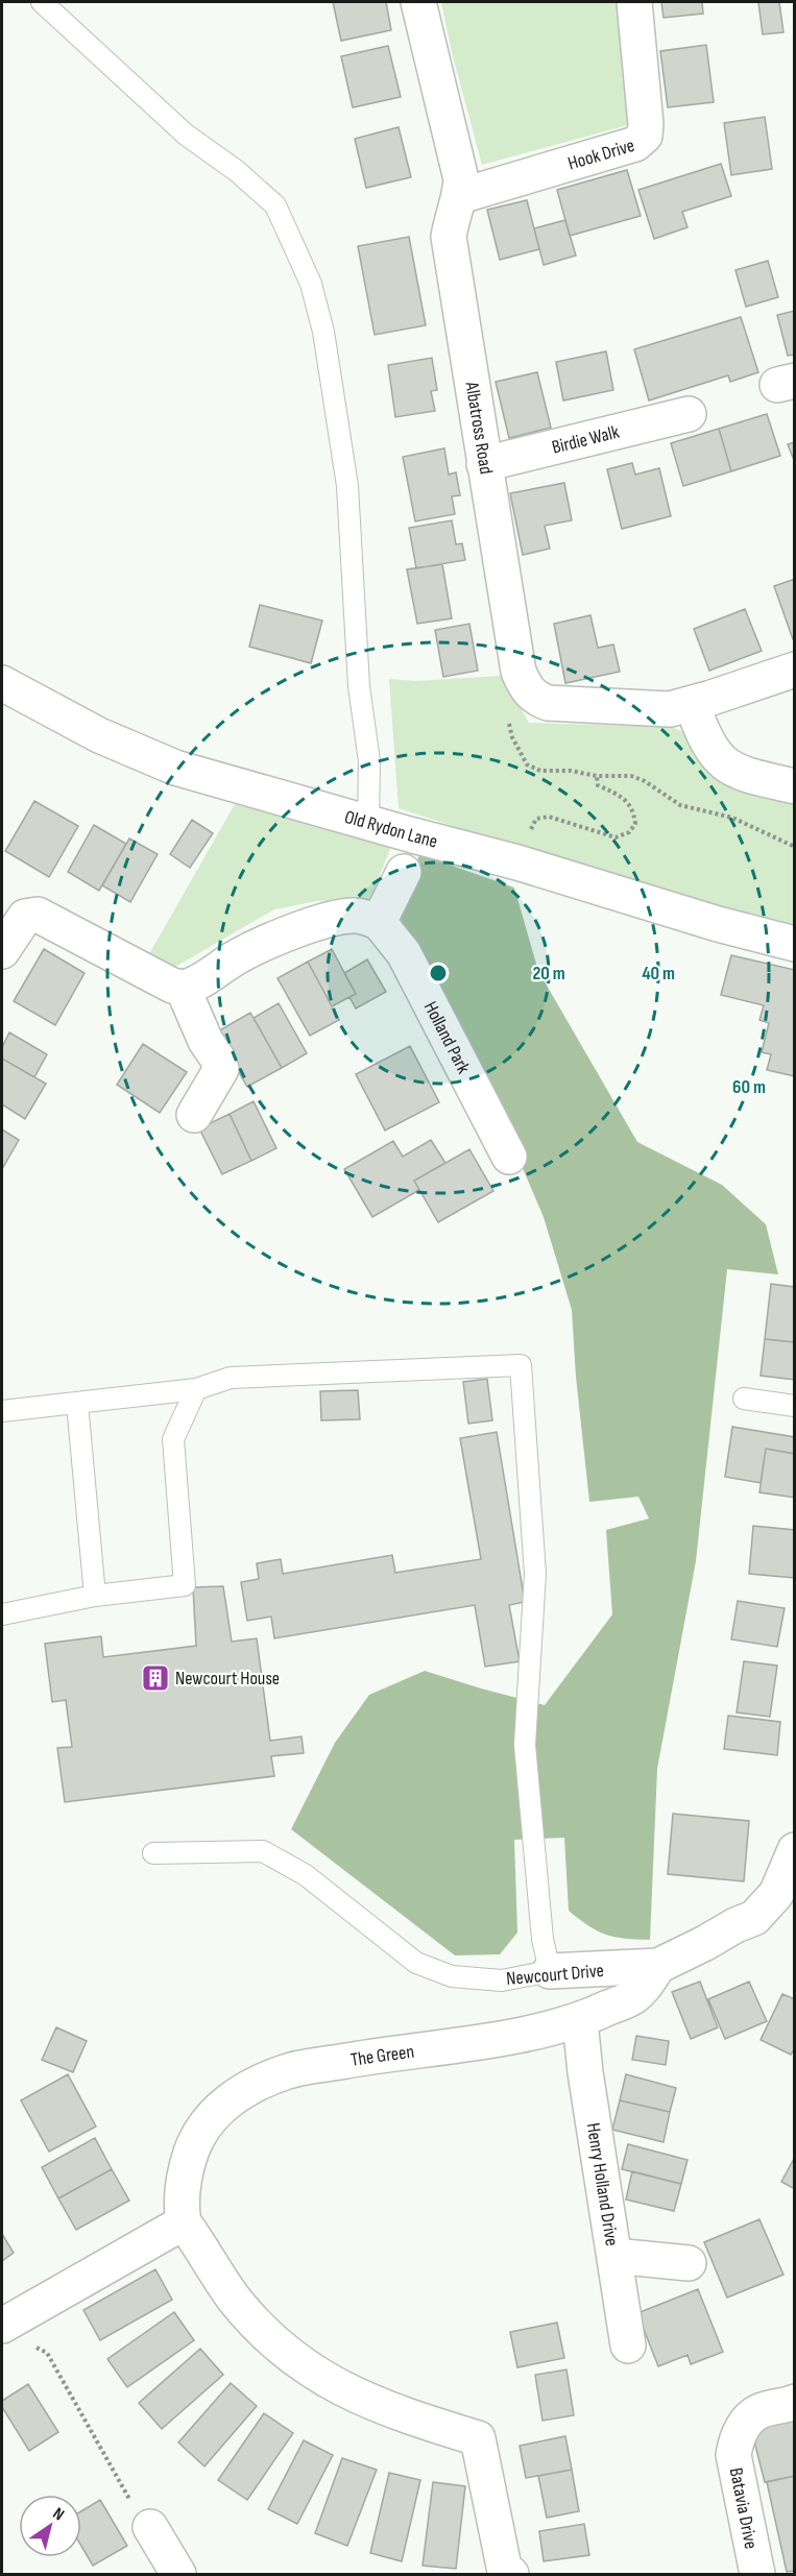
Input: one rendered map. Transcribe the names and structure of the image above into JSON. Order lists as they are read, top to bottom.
{
  "streets": {
    "street": [
      "Hook Drive",
      "Albatross Road",
      "Birdie Walk",
      "Old Rydon Lane",
      "Holland Park",
      "Newcourt Drive",
      "The Green",
      "Henry Holland Drive",
      "Batavia Drive"
    ]
  },
  "crossings": [
    ["Hook Drive", "Albatross Road"],
    ["Albatross Road", "Birdie Walk"],
    ["Newcourt Drive", "The Green"],
    ["The Green", "Henry Holland Drive"]
  ],
  "places": {
    "building": ["Newcourt House"]
  },
  "north": "top right",
  "rings": ["20 m", "40 m", "60 m"]
}
